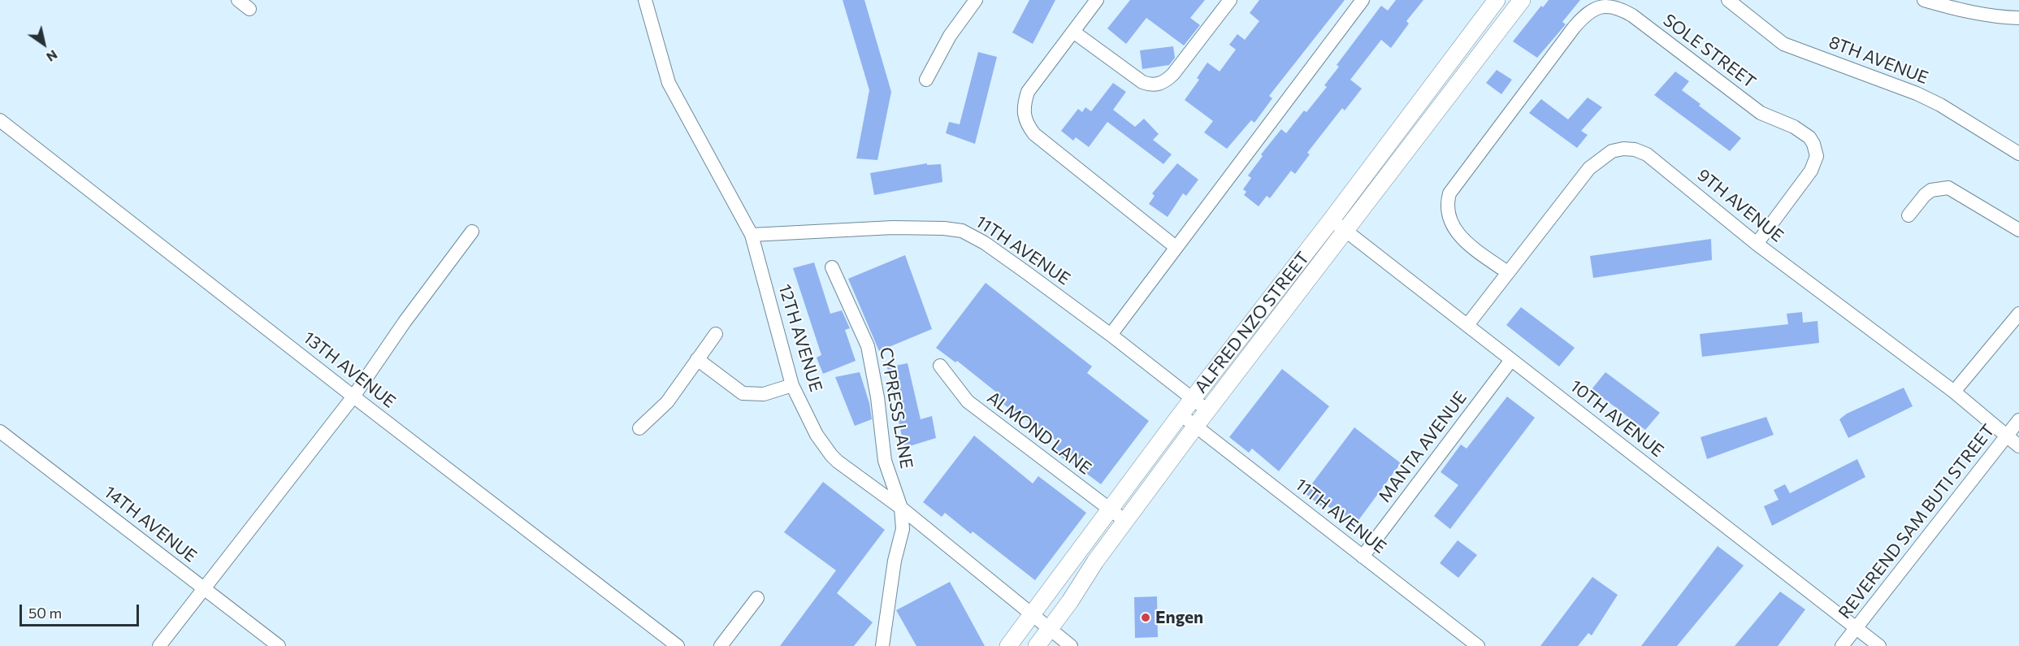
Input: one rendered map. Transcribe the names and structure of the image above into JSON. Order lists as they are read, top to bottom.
{
  "streets": {
    "street": [
      "SOLE STREET",
      "8TH AVENUE",
      "9TH AVENUE",
      "11TH AVENUE",
      "ALFRED NZO STREET",
      "12TH AVENUE",
      "13TH AVENUE",
      "CYPRESS LANE",
      "10TH AVENUE",
      "ALMOND LANE",
      "MANTA AVENUE",
      "REVEREND SAM BUTI STREET",
      "14TH AVENUE"
    ]
  },
  "crossings": [
    ["SOLE STREET", "9TH AVENUE"],
    ["9TH AVENUE", "10TH AVENUE"],
    ["9TH AVENUE", "REVEREND SAM BUTI STREET"],
    ["11TH AVENUE", "ALFRED NZO STREET"],
    ["11TH AVENUE", "12TH AVENUE"],
    ["11TH AVENUE", "MANTA AVENUE"],
    ["ALFRED NZO STREET", "12TH AVENUE"],
    ["ALFRED NZO STREET", "10TH AVENUE"],
    ["ALFRED NZO STREET", "ALMOND LANE"],
    ["12TH AVENUE", "CYPRESS LANE"],
    ["10TH AVENUE", "MANTA AVENUE"],
    ["10TH AVENUE", "REVEREND SAM BUTI STREET"]
  ],
  "places": ["Engen"],
  "scale_bar": "50 m",
  "north": "bottom right"
}
